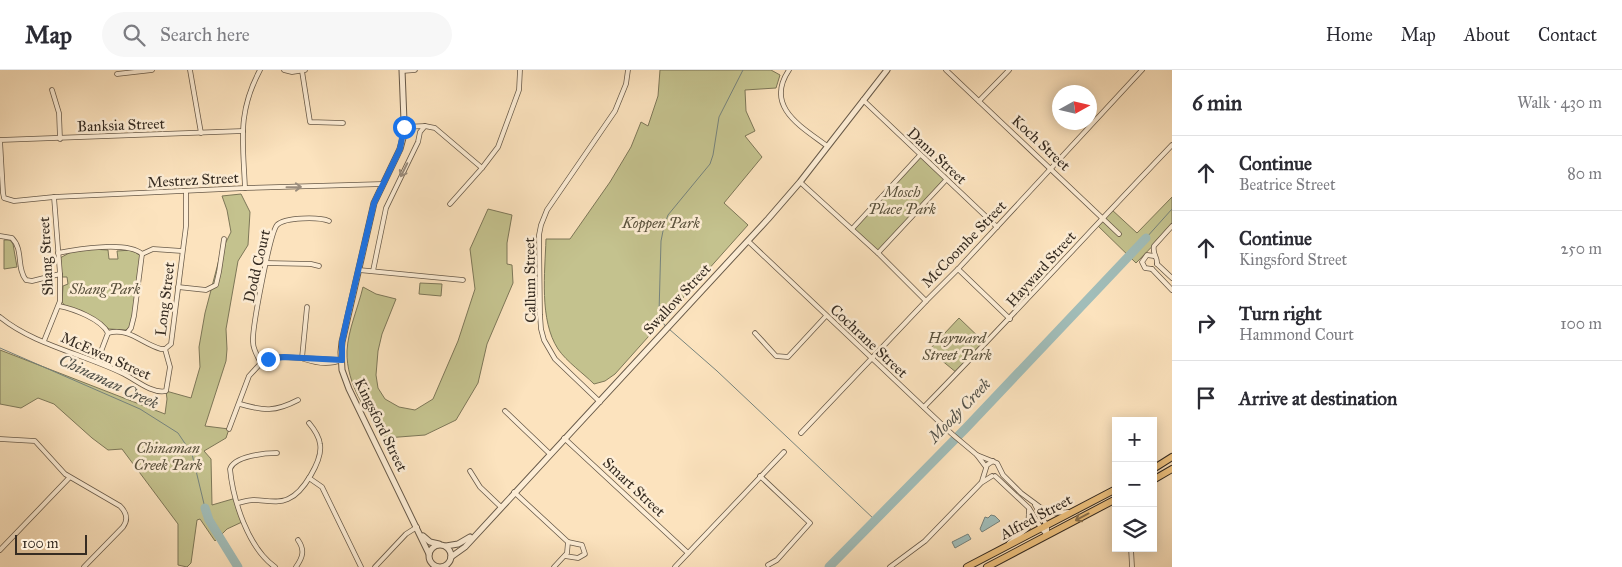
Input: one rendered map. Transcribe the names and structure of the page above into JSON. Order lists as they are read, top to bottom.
{
  "streets": {
    "main road": ["Alfred Street"],
    "street": [
      "Banksia Street",
      "Koch Street",
      "Dann Street",
      "Mestrez Street",
      "McCoombe Street",
      "Shang Street",
      "Dodd Court",
      "Hayward Street",
      "Callum Street",
      "Long Street",
      "Swallow Street",
      "Cochrane Street",
      "McEwen Street",
      "Kingsford Street",
      "Smart Street"
    ]
  },
  "crossings": [
    ["Banksia Street", "Mestrez Street"],
    ["Koch Street", "McCoombe Street"],
    ["Koch Street", "Hayward Street"],
    ["Dann Street", "McCoombe Street"],
    ["Dann Street", "Swallow Street"],
    ["Mestrez Street", "Shang Street"],
    ["Mestrez Street", "Long Street"],
    ["Mestrez Street", "Kingsford Street"],
    ["McCoombe Street", "Cochrane Street"],
    ["Shang Street", "McEwen Street"],
    ["Hayward Street", "Cochrane Street"],
    ["Callum Street", "Swallow Street"],
    ["Long Street", "McEwen Street"],
    ["Swallow Street", "Cochrane Street"],
    ["Swallow Street", "Kingsford Street"],
    ["Swallow Street", "Smart Street"]
  ],
  "water": ["Chinaman Creek", "Moody Creek"],
  "parks": [
    "Mosch Place Park",
    "Koppen Park",
    "Shang Park",
    "Hayward Street Park",
    "Chinaman Creek Park"
  ],
  "scale_bar": "100 m",
  "north": "right",
  "page": {
    "header": "Map",
    "search": "Search here",
    "nav": [
      "Home",
      "Map",
      "About",
      "Contact"
    ],
    "heading": ["6 min", "Walk · 430 m"],
    "list": [
      ["Continue", "Beatrice Street", "80 m"],
      ["Continue", "Kingsford Street", "250 m"],
      ["Turn right", "Hammond Court", "100 m"],
      "Arrive at destination"
    ],
    "map_buttons": ["+", "−"],
    "scale": "100 m"
  }
}
